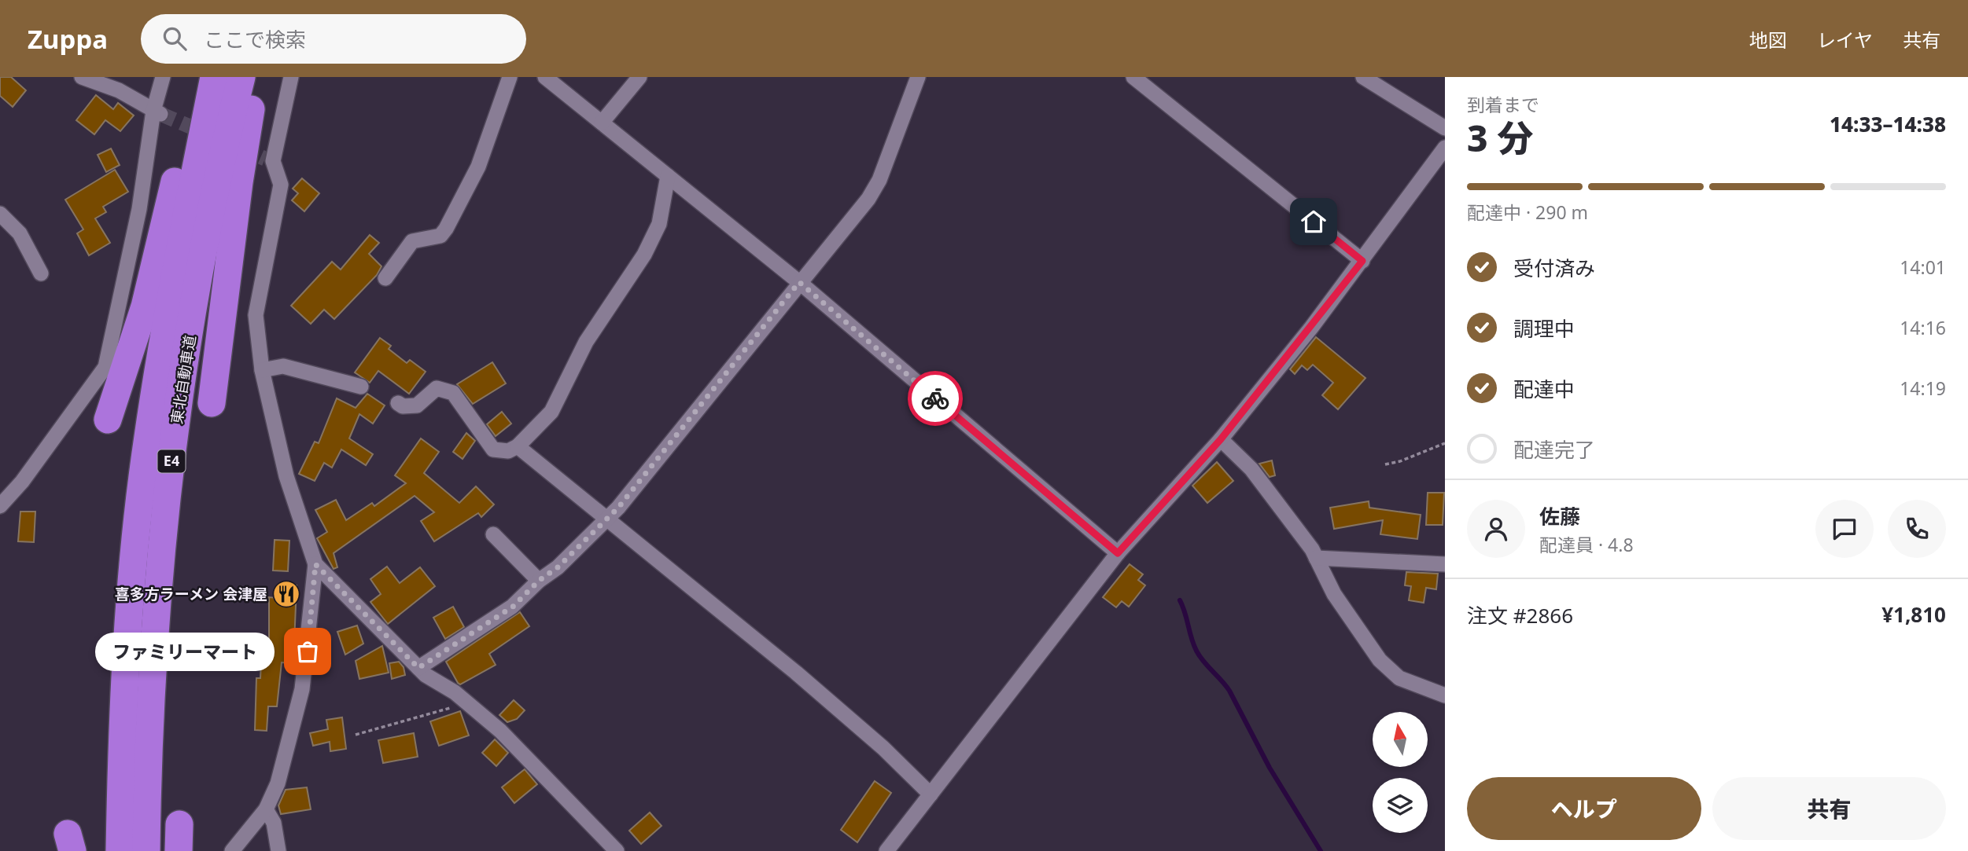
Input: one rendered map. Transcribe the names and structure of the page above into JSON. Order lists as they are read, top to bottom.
{
  "streets": {
    "highway": ["東北自動車道", "E4"]
  },
  "places": {
    "restaurant": ["喜多方ラーメン 会津屋"],
    "other": ["ファミリーマート"]
  },
  "north": "top",
  "page": {
    "header": "Zuppa",
    "search": "ここで検索",
    "nav": ["地図", "レイヤ", "共有"],
    "heading": ["3 分", "到着まで", "14:33–14:38"],
    "panel": [
      "佐藤",
      "配達員 · 4.8",
      "注文 #2866",
      "¥1,810"
    ],
    "bar": "配達中 · 290 m",
    "list": [
      ["受付済み", "14:01"],
      ["調理中", "14:16"],
      ["配達中", "14:19"],
      "配達完了"
    ],
    "bubble": "ファミリーマート",
    "buttons": ["ヘルプ", "共有"]
  }
}
